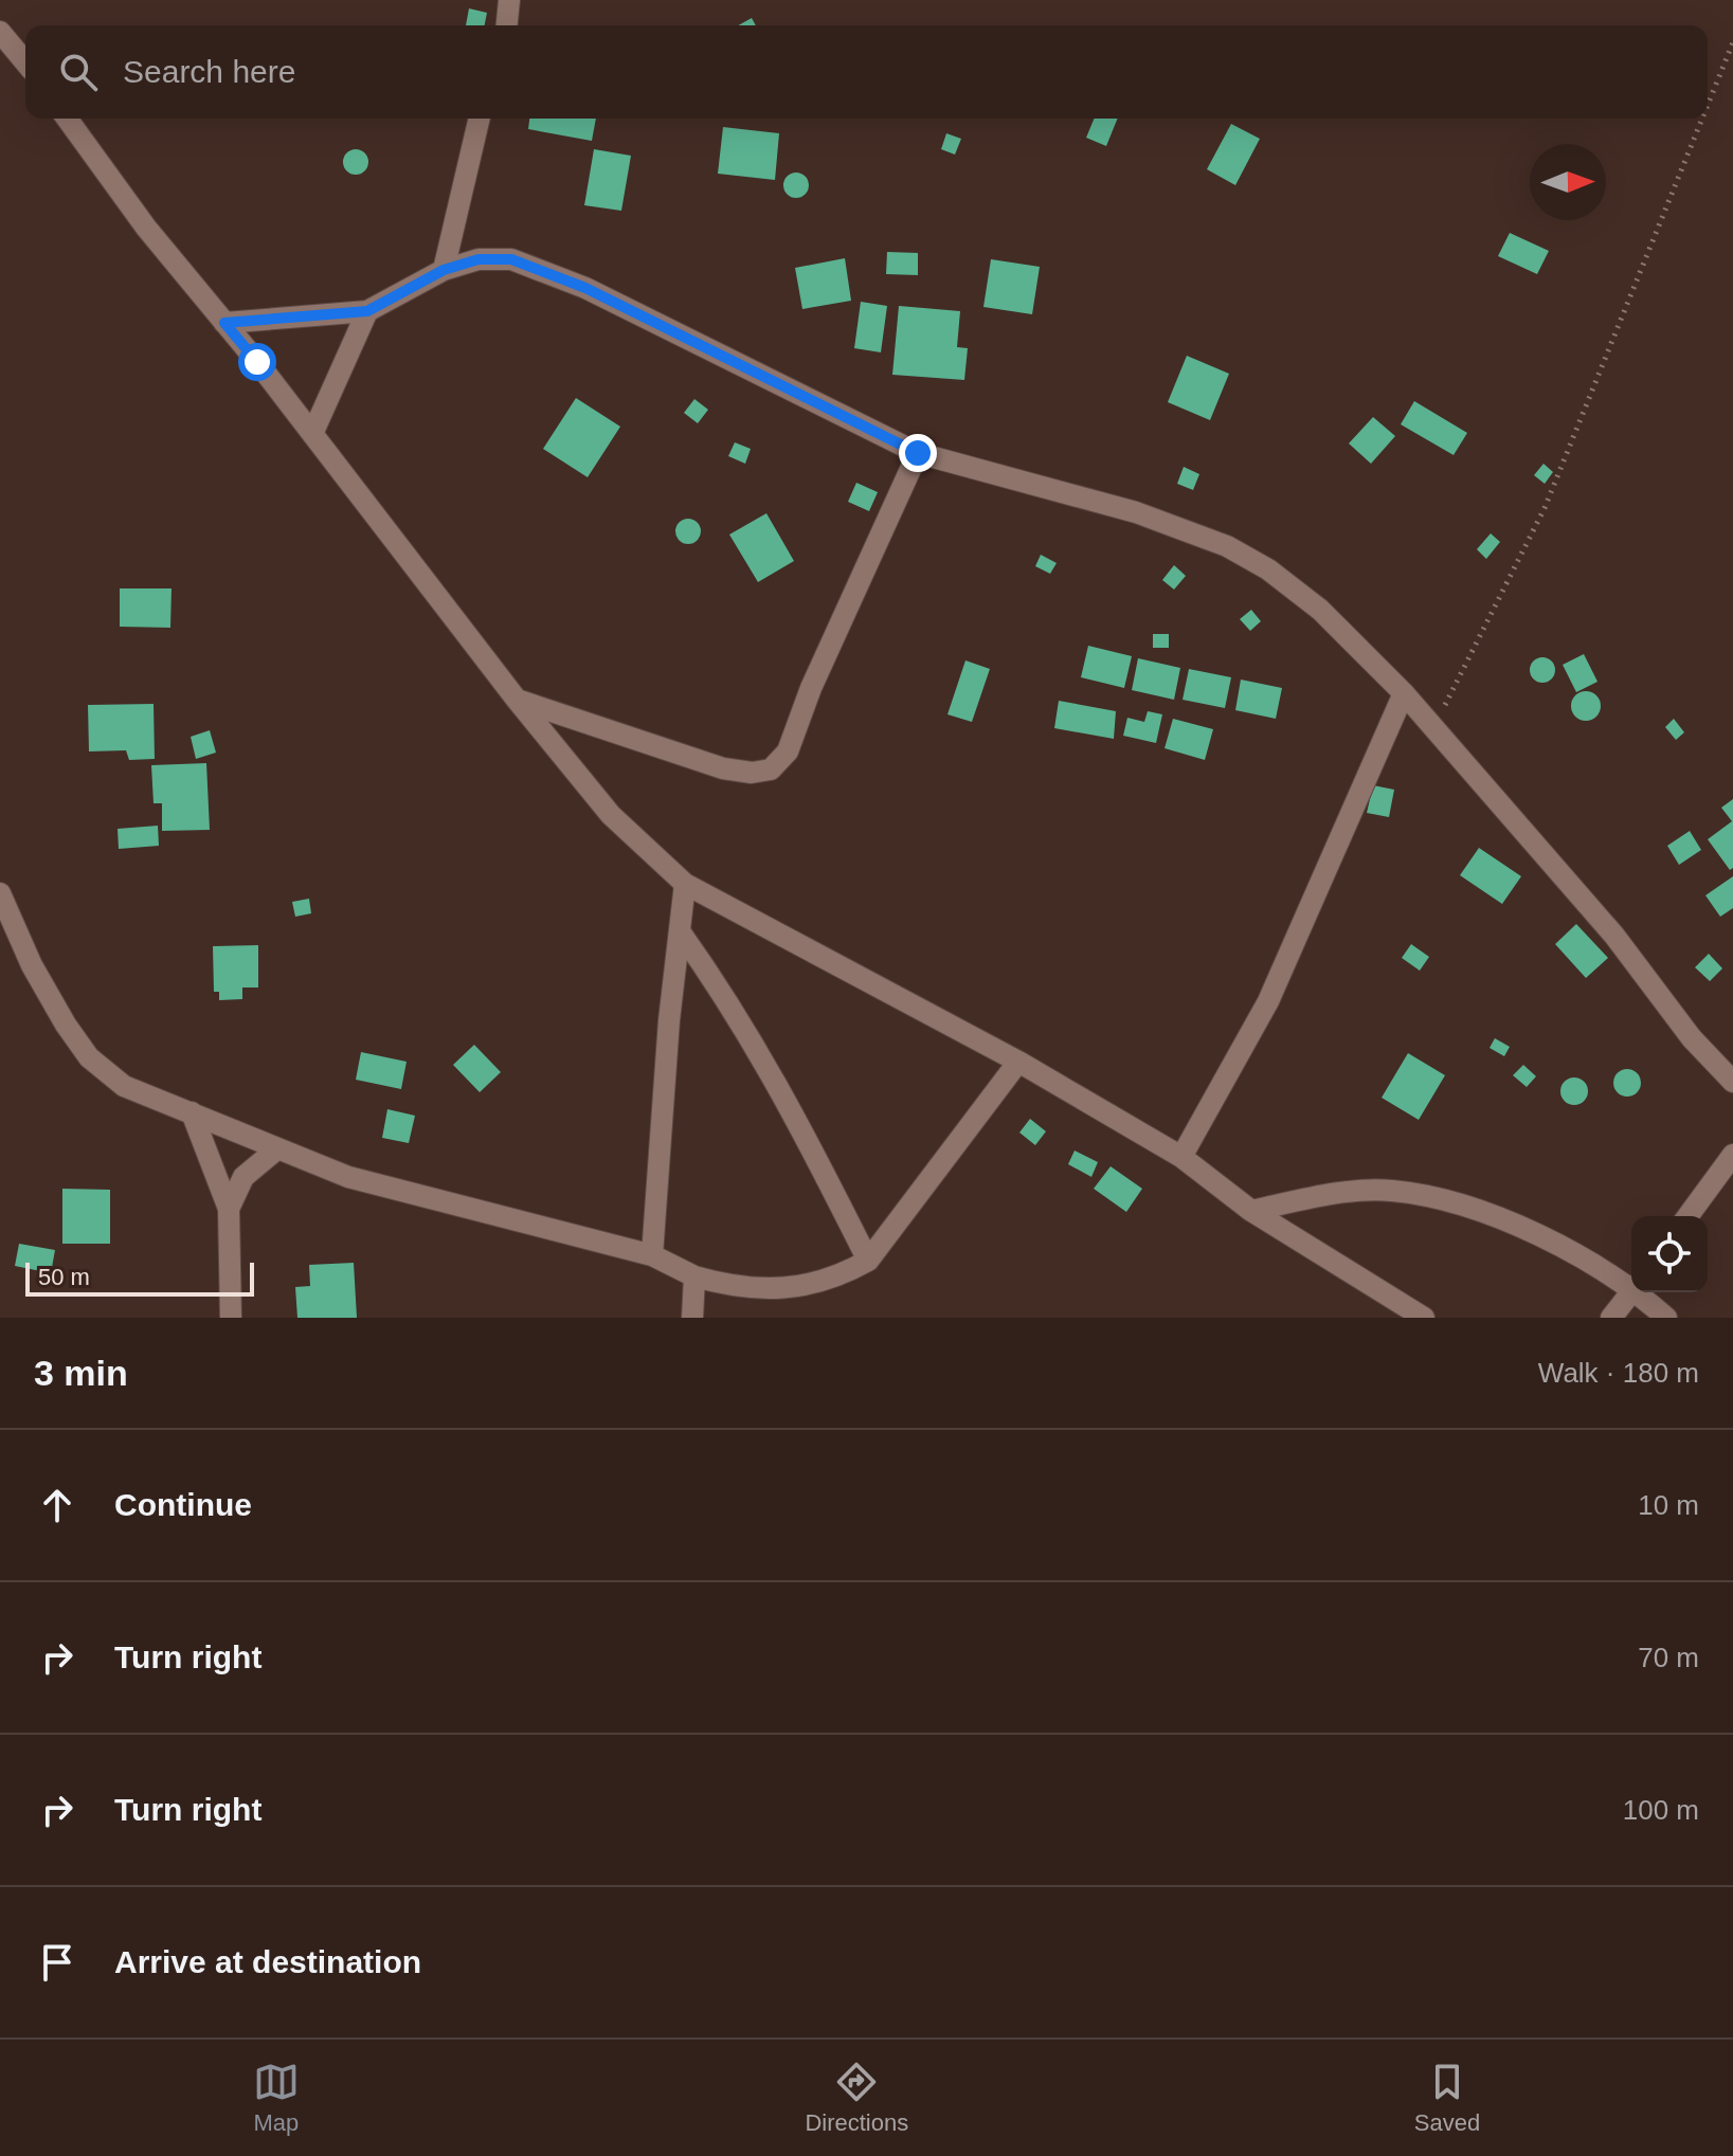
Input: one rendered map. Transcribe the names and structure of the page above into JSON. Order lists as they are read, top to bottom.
{
  "scale_bar": "50 m",
  "north": "right",
  "page": {
    "search": "Search here",
    "scale": "50 m",
    "heading": ["3 min", "Walk · 180 m"],
    "list": [
      ["Continue", "10 m"],
      ["Turn right", "70 m"],
      ["Turn right", "100 m"],
      "Arrive at destination"
    ],
    "nav": ["Map", "Directions", "Saved"]
  }
}
